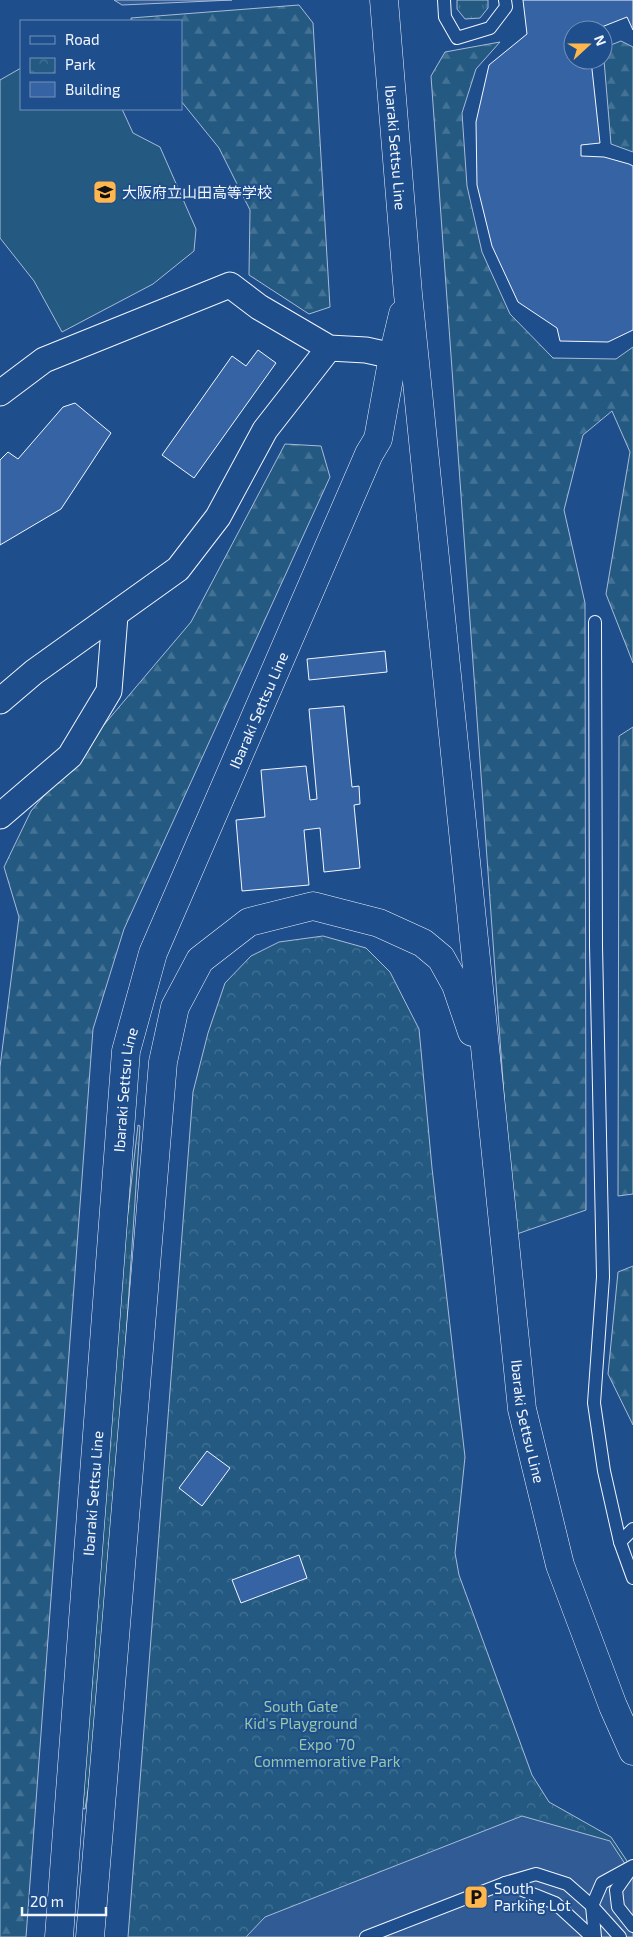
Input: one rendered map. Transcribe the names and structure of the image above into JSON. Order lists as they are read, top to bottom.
{
  "streets": {
    "main road": ["Ibaraki Settsu Line"]
  },
  "parks": ["South Gate Kid's Playground", "Expo '70 Commemorative Park"],
  "places": {
    "school or university": ["大阪府立山田高等学校"],
    "parking": ["South Parking Lot"]
  },
  "legend": ["Road", "Park", "Building"],
  "scale_bar": "20 m",
  "north": "right"
}
